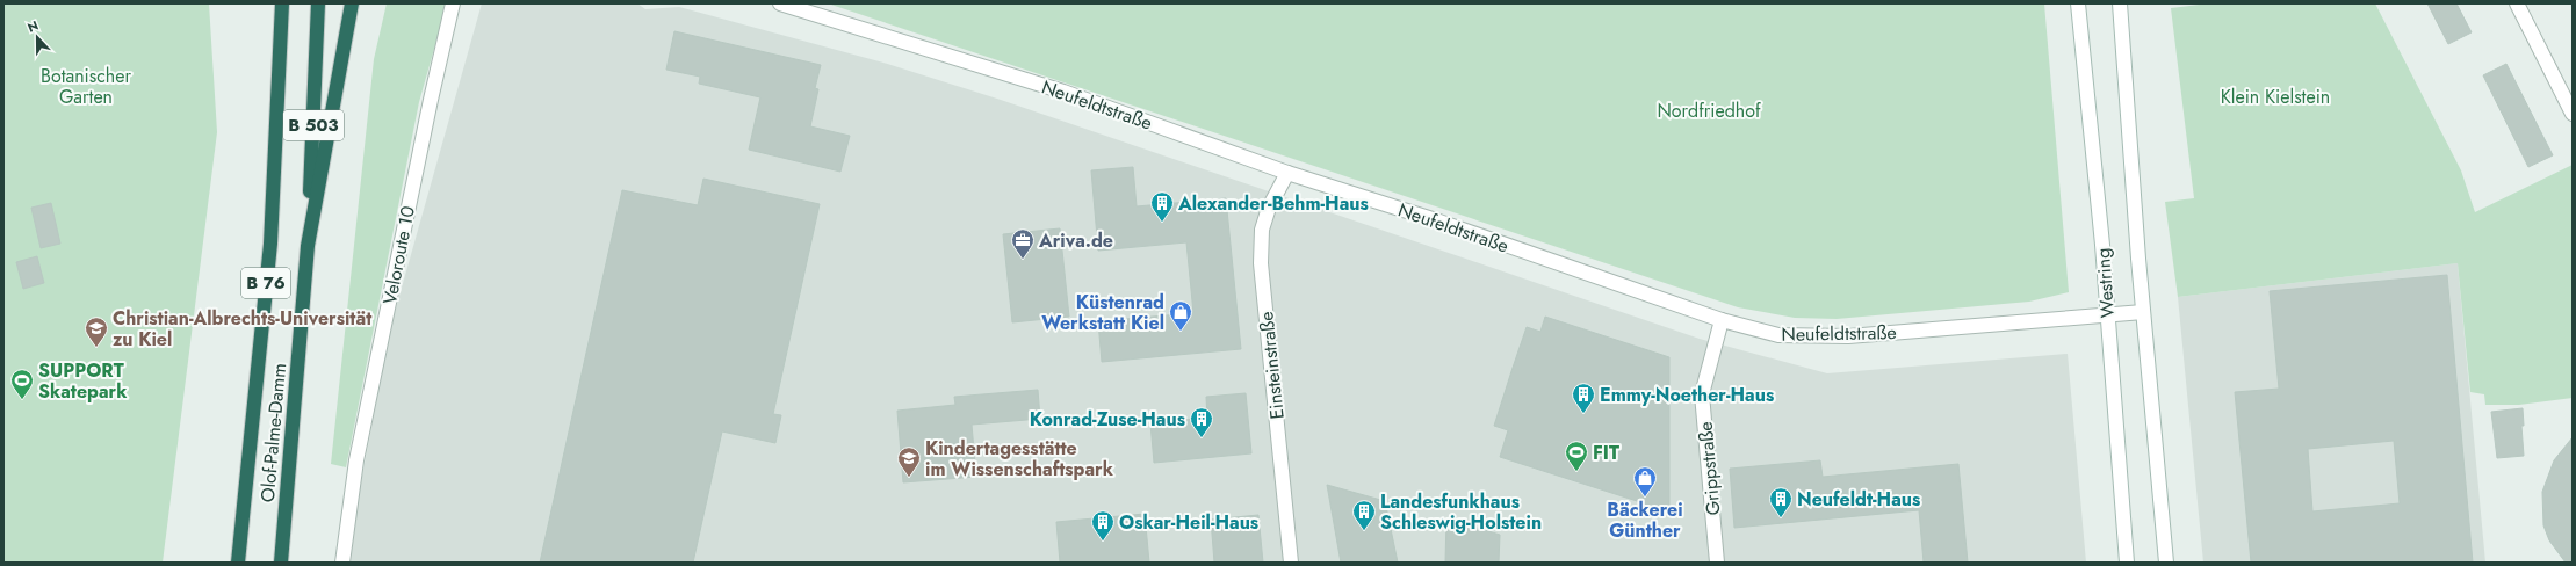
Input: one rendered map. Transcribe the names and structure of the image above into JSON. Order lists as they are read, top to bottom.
{
  "streets": {
    "highway": ["B 503", "B 76", "Olof-Palme-Damm"],
    "street": [
      "Neufeldtstraße",
      "Veloroute 10",
      "Westring",
      "Einsteinstraße",
      "Grippstraße"
    ]
  },
  "crossings": [
    ["Neufeldtstraße", "Westring"],
    ["Neufeldtstraße", "Einsteinstraße"],
    ["Neufeldtstraße", "Grippstraße"],
    ["B 503", "Olof-Palme-Damm"]
  ],
  "parks": ["Botanischer Garten", "Klein Kielstein", "Nordfriedhof"],
  "places": {
    "building": [
      "Alexander-Behm-Haus",
      "Emmy-Noether-Haus",
      "Konrad-Zuse-Haus",
      "Neufeldt-Haus",
      "Landesfunkhaus Schleswig-Holstein",
      "Oskar-Heil-Haus"
    ],
    "office": ["Ariva.de"],
    "shop": ["Küstenrad Werkstatt Kiel", "Bäckerei Günther"],
    "school or university": ["Christian-Albrechts-Universität zu Kiel", "Kindertagesstätte im Wissenschaftspark"],
    "sports": ["SUPPORT Skatepark", "FIT"]
  },
  "north": "top"
}
